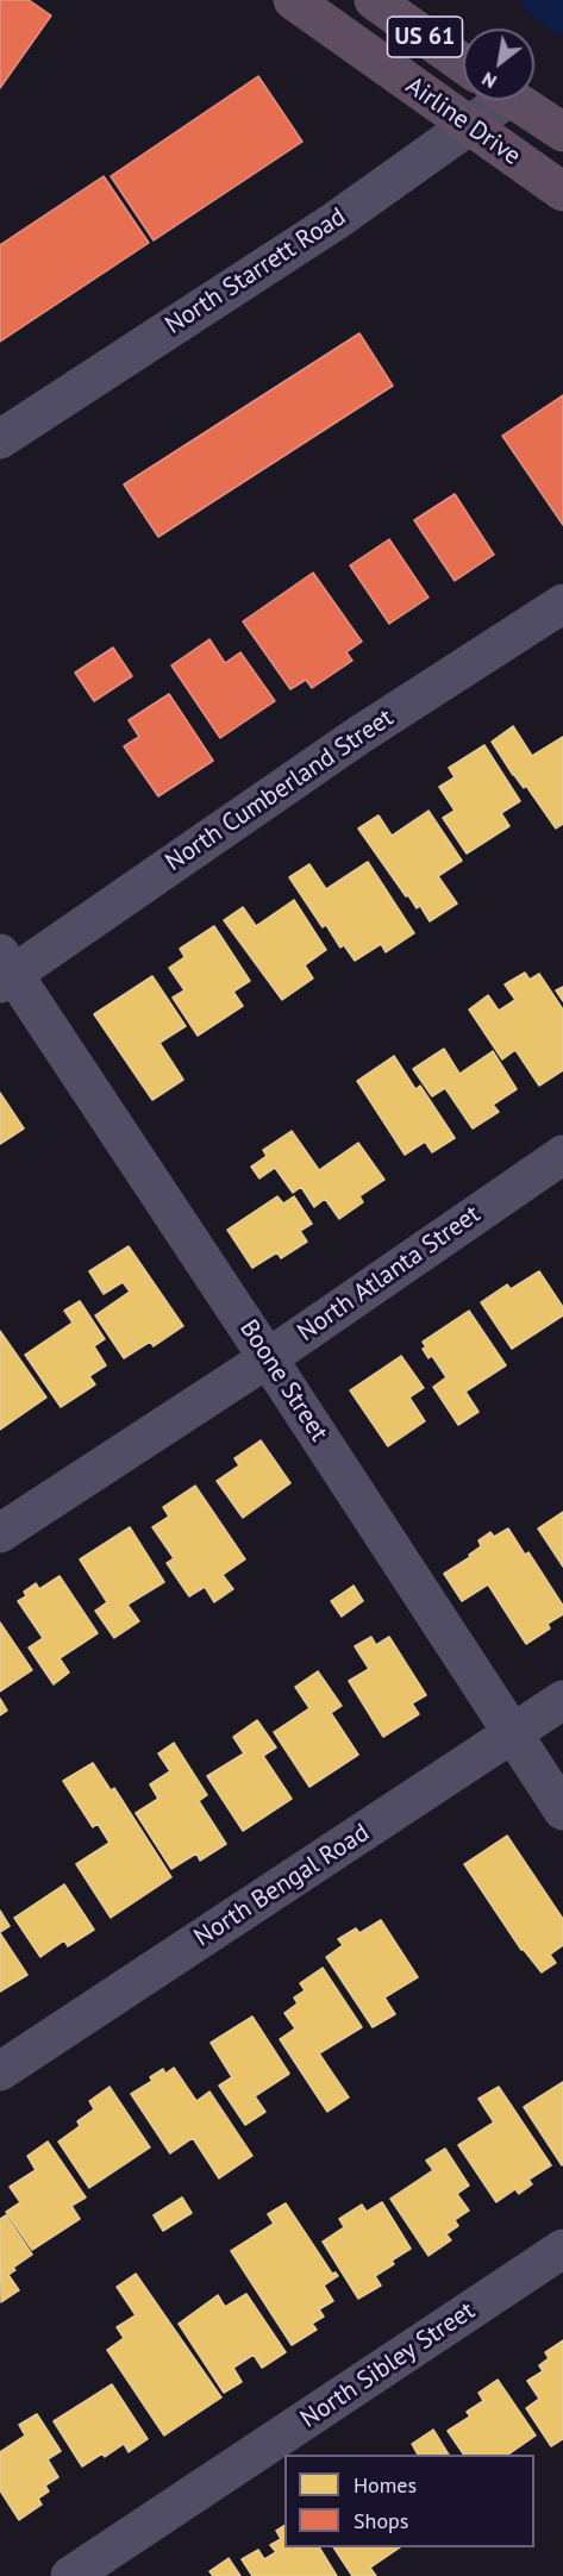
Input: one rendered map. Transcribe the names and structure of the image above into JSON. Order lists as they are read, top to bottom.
{
  "streets": {
    "highway": ["US 61", "Airline Drive"],
    "street": [
      "North Starrett Road",
      "North Cumberland Street",
      "North Atlanta Street",
      "Boone Street",
      "North Bengal Road",
      "North Sibley Street"
    ]
  },
  "crossings": [
    ["Airline Drive", "North Starrett Road"],
    ["North Cumberland Street", "Boone Street"],
    ["North Atlanta Street", "Boone Street"],
    ["Boone Street", "North Bengal Road"]
  ],
  "legend": ["Homes", "Shops"],
  "north": "bottom left"
}
